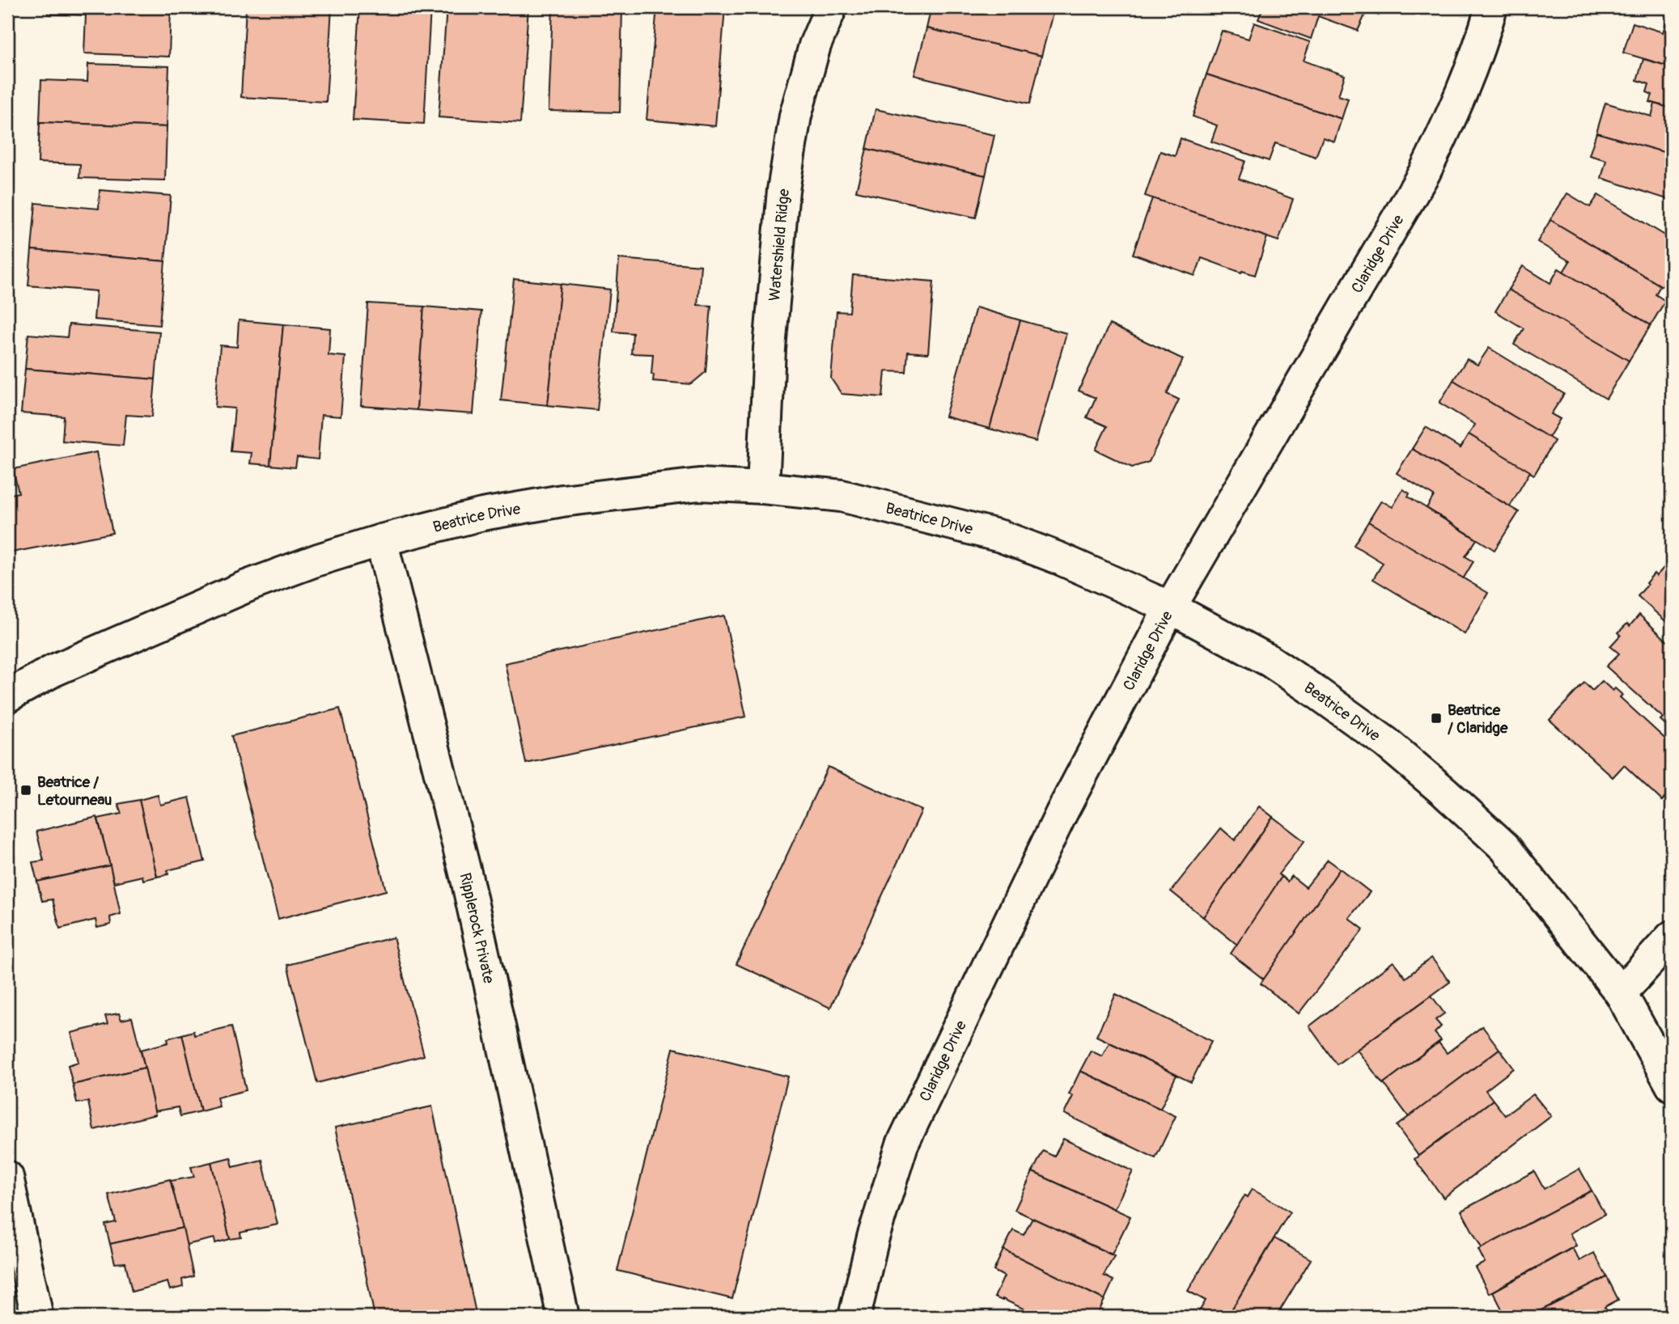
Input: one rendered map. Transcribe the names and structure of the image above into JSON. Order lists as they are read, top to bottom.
{
  "streets": {
    "street": [
      "Watershield Ridge",
      "Claridge Drive",
      "Beatrice Drive",
      "Ripplerock Private"
    ]
  },
  "crossings": [
    ["Watershield Ridge", "Beatrice Drive"],
    ["Claridge Drive", "Beatrice Drive"],
    ["Beatrice Drive", "Ripplerock Private"]
  ],
  "places": {
    "transit": ["Beatrice / Claridge", "Beatrice / Letourneau"]
  }
}
